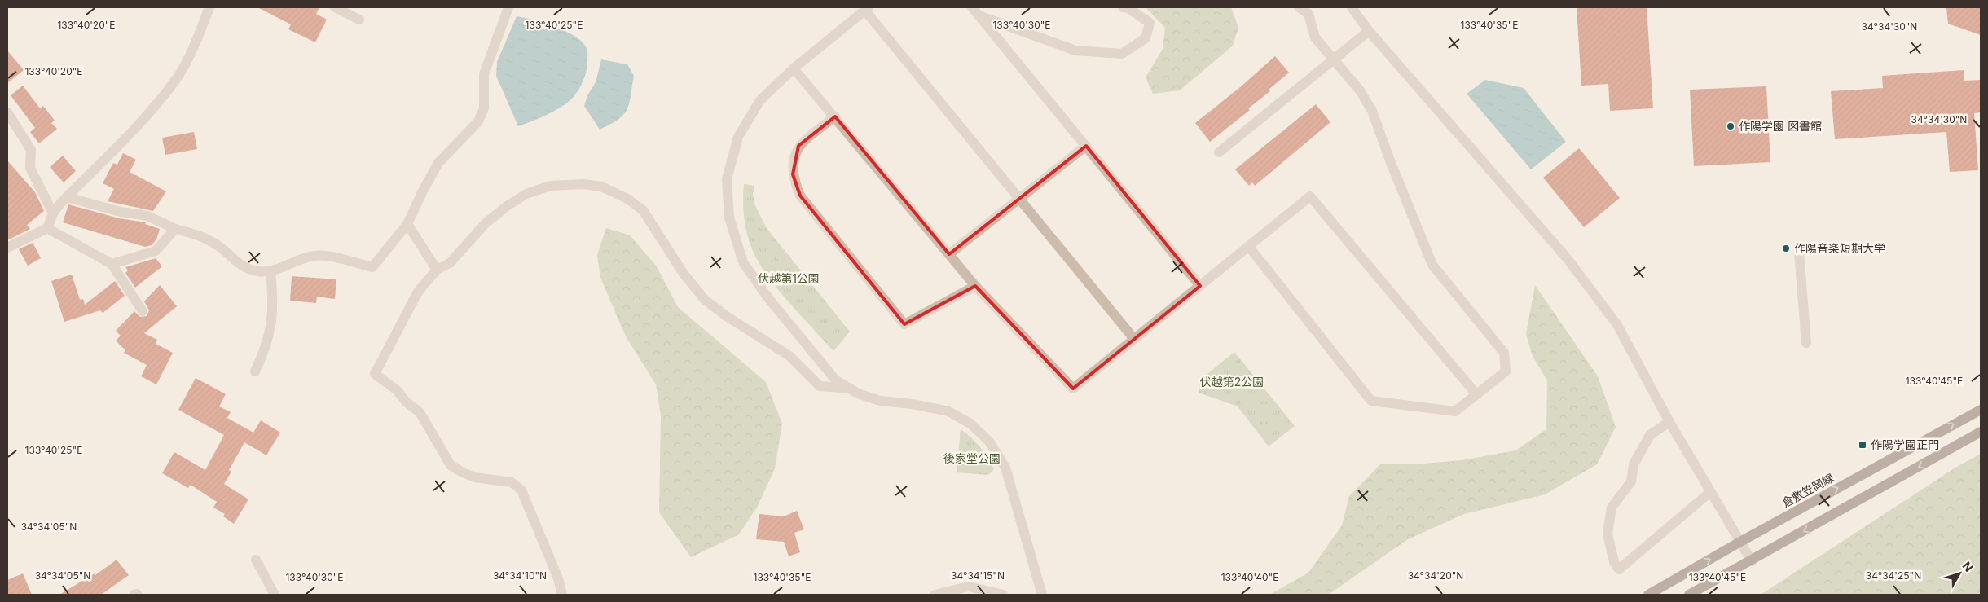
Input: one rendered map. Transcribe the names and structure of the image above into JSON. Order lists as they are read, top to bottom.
{
  "streets": {
    "main road": ["倉敷笠岡線"]
  },
  "parks": ["伏越第1公園", "伏越第2公園", "後家堂公園"],
  "places": {
    "other": ["作陽学園 図書館", "作陽音楽短期大学"],
    "transit": ["作陽学園正門"]
  },
  "north": "top right",
  "coordinates": [
    "133°40'20\"E",
    "133°40'25\"E",
    "133°40'30\"E",
    "133°40'35\"E",
    "34°34'30\"N",
    "133°40'45\"E",
    "34°34'05\"N",
    "34°34'10\"N",
    "34°34'15\"N",
    "34°34'20\"N",
    "34°34'25\"N",
    "133°40'40\"E"
  ]
}
